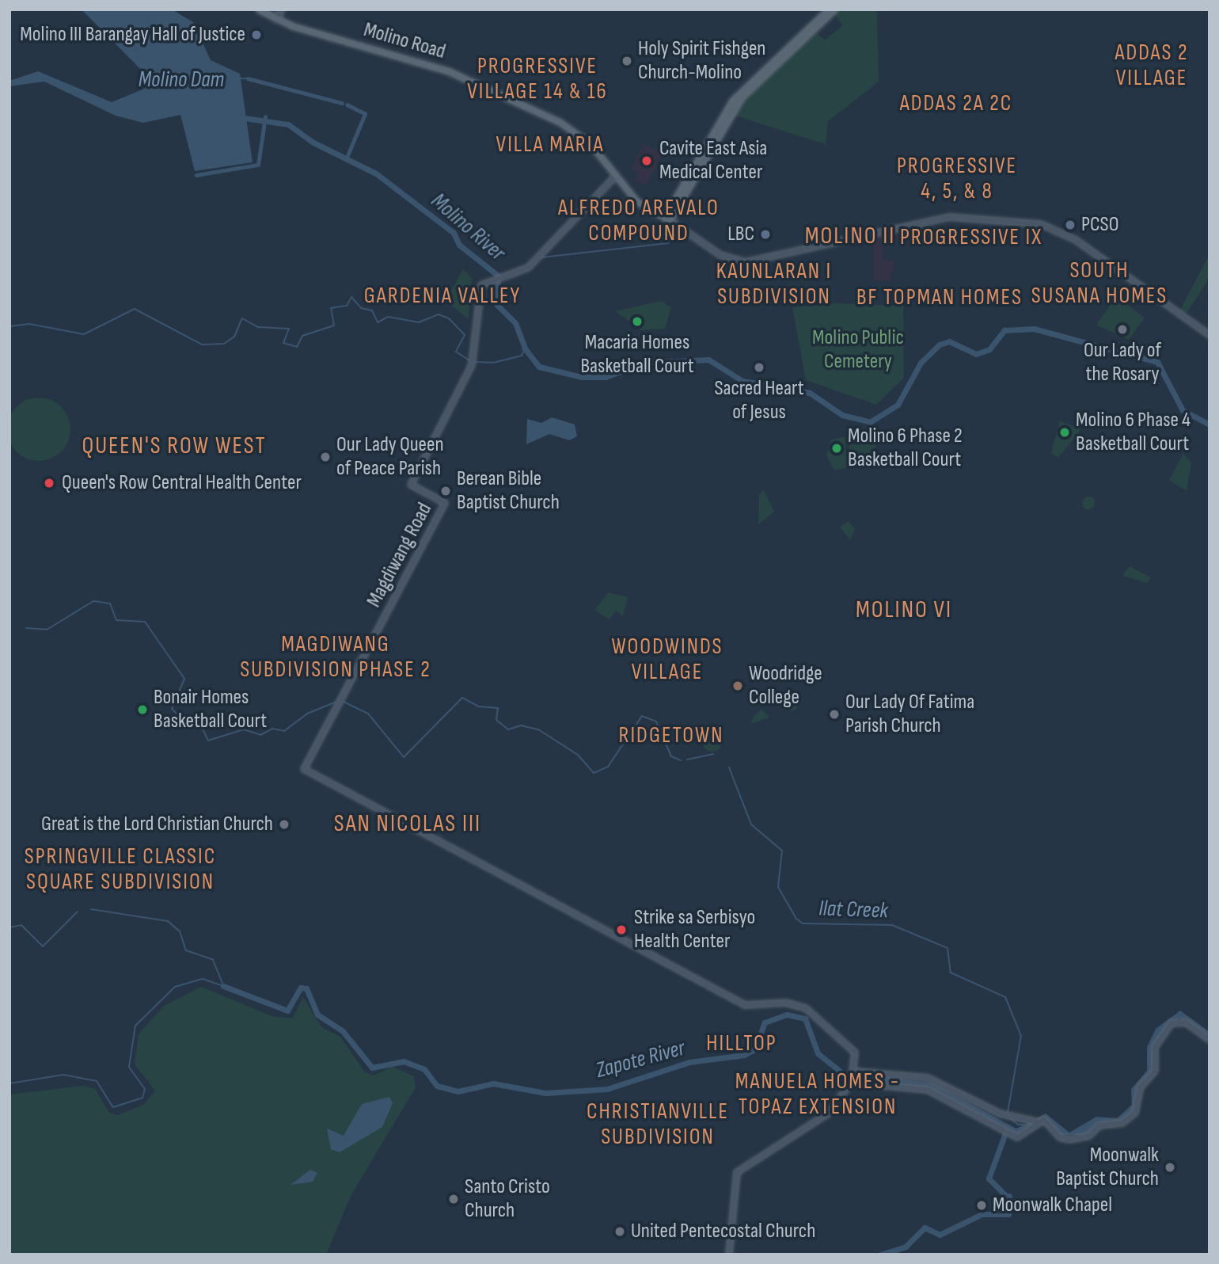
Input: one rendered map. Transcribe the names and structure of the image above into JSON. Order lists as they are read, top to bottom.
{
  "streets": {
    "main road": ["Molino Road", "Magdiwang Road"]
  },
  "crossings": [
    ["Molino Road", "Magdiwang Road"]
  ],
  "districts": [
    "ADDAS 2 VILLAGE",
    "PROGRESSIVE VILLAGE 14 & 16",
    "ADDAS 2A 2C",
    "VILLA MARIA",
    "PROGRESSIVE 4, 5, & 8",
    "ALFREDO AREVALO COMPOUND",
    "MOLINO II",
    "PROGRESSIVE IX",
    "SOUTH SUSANA HOMES",
    "KAUNLARAN I SUBDIVISION",
    "GARDENIA VALLEY",
    "BF TOPMAN HOMES",
    "QUEEN'S ROW WEST",
    "MOLINO VI",
    "MAGDIWANG SUBDIVISION PHASE 2",
    "WOODWINDS VILLAGE",
    "RIDGETOWN",
    "SAN NICOLAS III",
    "SPRINGVILLE CLASSIC SQUARE SUBDIVISION",
    "HILLTOP",
    "MANUELA HOMES - TOPAZ EXTENSION",
    "CHRISTIANVILLE SUBDIVISION"
  ],
  "water": [
    "Molino Dam",
    "Molino River",
    "Ilat Creek",
    "Zapote River"
  ],
  "parks": ["Molino Public Cemetery"],
  "places": [
    "Molino III Barangay Hall of Justice",
    "Holy Spirit Fishgen Church-Molino",
    "Cavite East Asia Medical Center",
    "PCSO",
    "LBC",
    "Macaria Homes Basketball Court",
    "Our Lady of the Rosary",
    "Sacred Heart of Jesus",
    "Molino 6 Phase 4 Basketball Court",
    "Molino 6 Phase 2 Basketball Court",
    "Our Lady Queen of Peace Parish",
    "Queen's Row Central Health Center",
    "Berean Bible Baptist Church",
    "Woodridge College",
    "Bonair Homes Basketball Court",
    "Our Lady Of Fatima Parish Church",
    "Great is the Lord Christian Church",
    "Strike sa Serbisyo Health Center",
    "Moonwalk Baptist Church",
    "Santo Cristo Church",
    "Moonwalk Chapel",
    "United Pentecostal Church"
  ]
}
